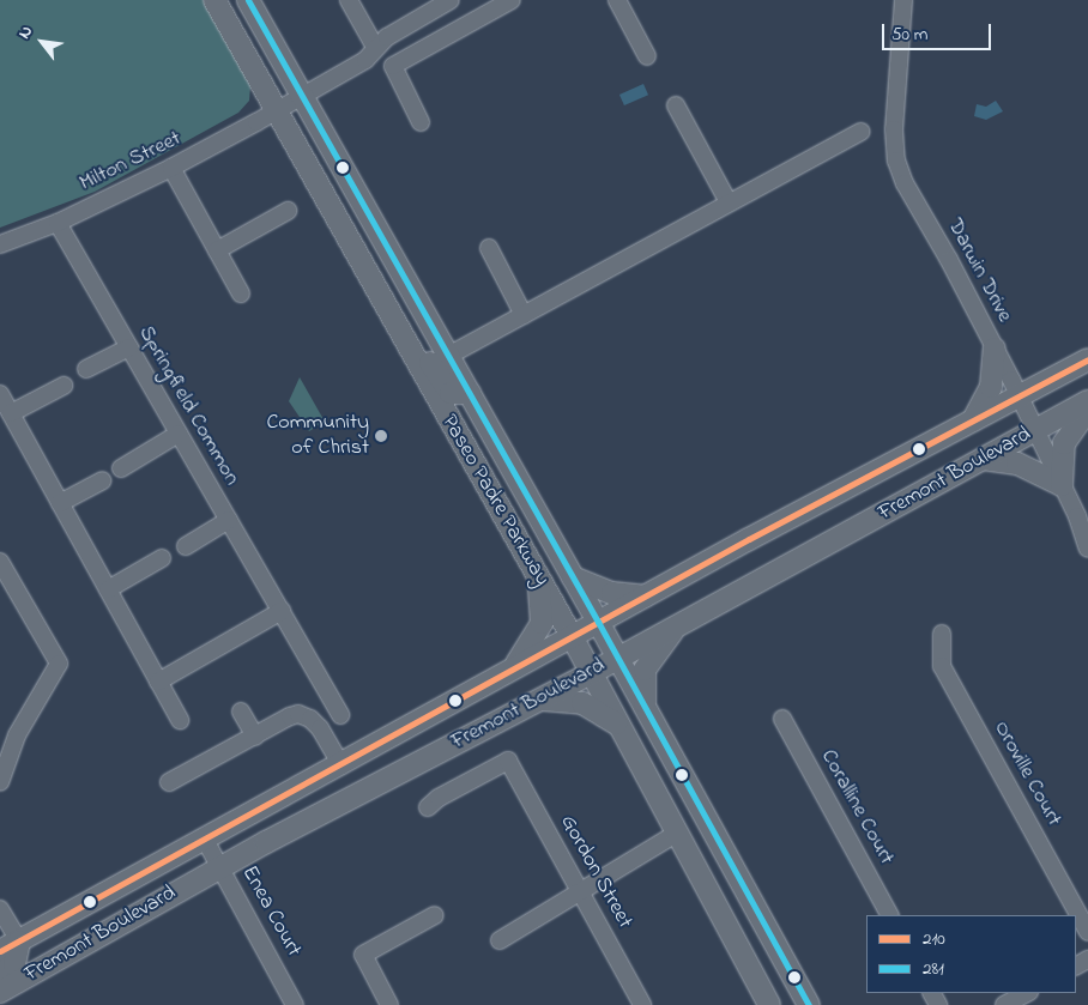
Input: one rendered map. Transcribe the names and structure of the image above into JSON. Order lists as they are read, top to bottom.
{
  "streets": {
    "main road": ["Fremont Boulevard", "Paseo Padre Parkway"],
    "street": [
      "Milton Street",
      "Darwin Drive",
      "Springfield Common",
      "Oroville Court",
      "Coralline Court",
      "Gordon Street",
      "Enea Court"
    ]
  },
  "crossings": [
    ["Milton Street", "Springfield Common"],
    ["Milton Street", "Paseo Padre Parkway"],
    ["Darwin Drive", "Fremont Boulevard"],
    ["Fremont Boulevard", "Paseo Padre Parkway"],
    ["Fremont Boulevard", "Enea Court"]
  ],
  "places": ["Community of Christ"],
  "lines": ["transit line 281", "transit line 210"],
  "legend": ["210", "281"],
  "scale_bar": "50 m",
  "north": "top left"
}
